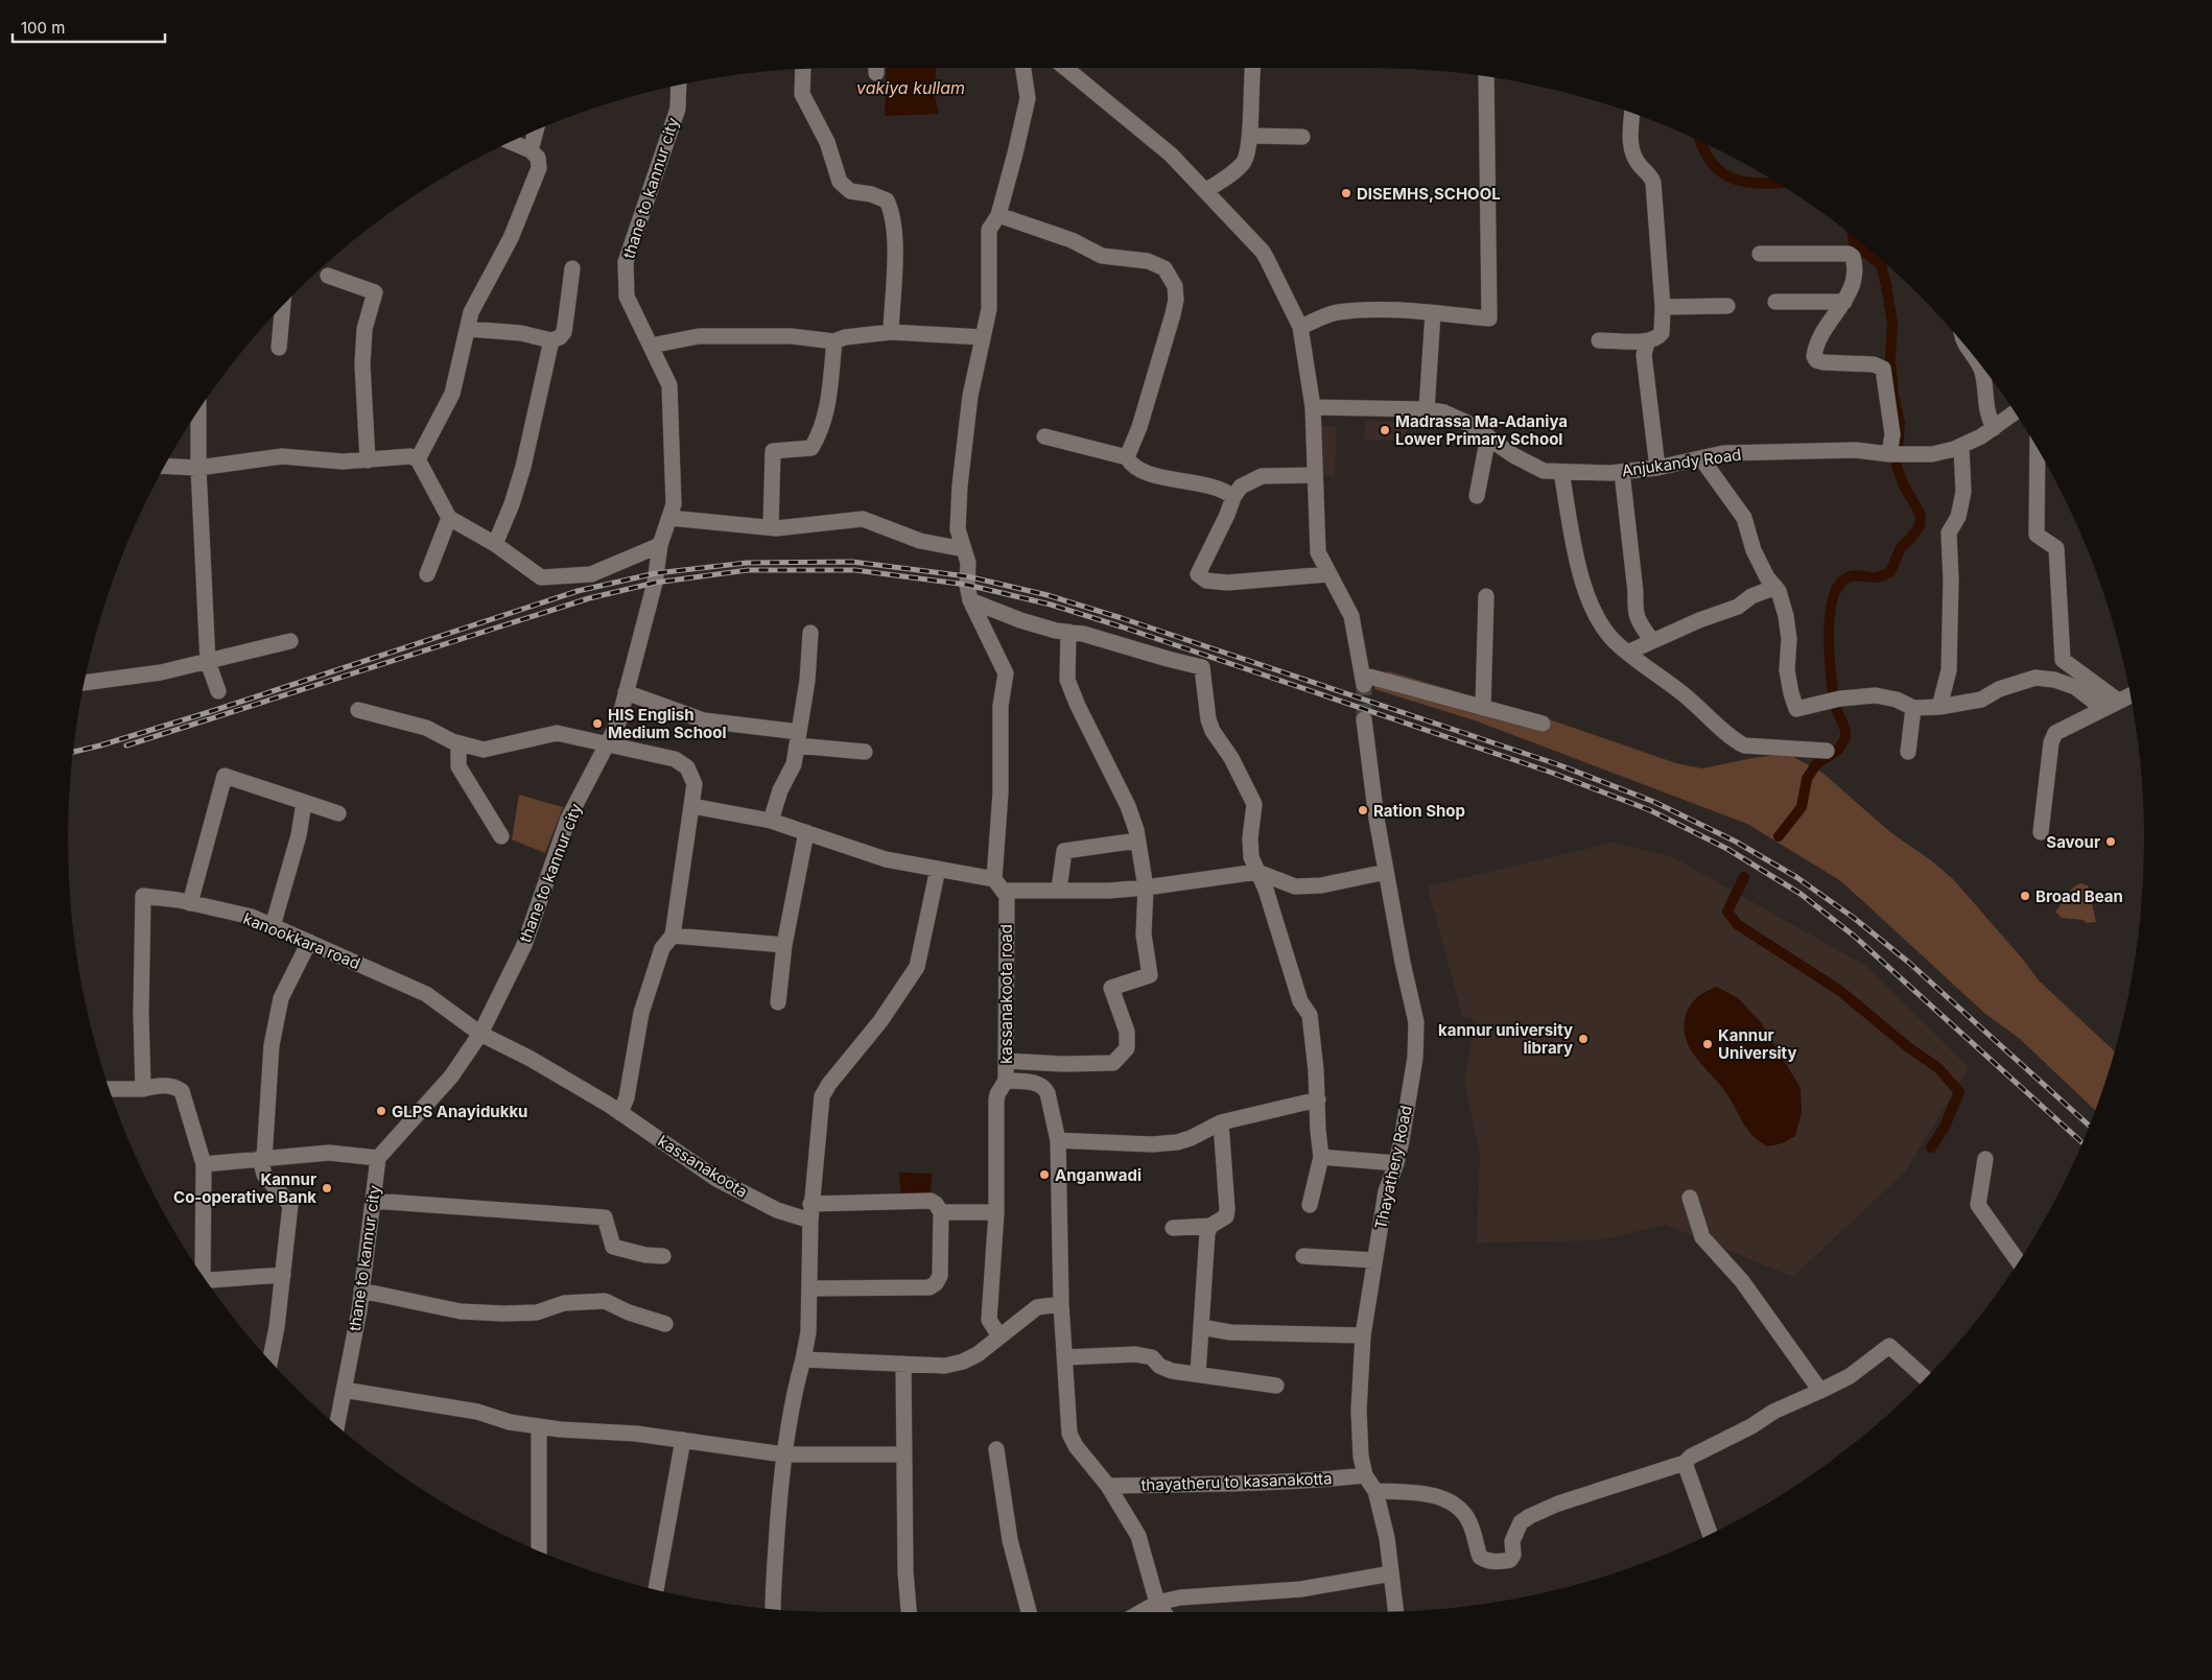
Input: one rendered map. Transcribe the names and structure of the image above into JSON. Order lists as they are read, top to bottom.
{
  "streets": {
    "street": [
      "thane to kannur city",
      "Anjukandy Road",
      "kanookkara road",
      "kassanakoota road",
      "kassanakoota",
      "Thayathery Road",
      "thayatheru to kasanakotta"
    ]
  },
  "crossings": [
    ["thane to kannur city", "kanookkara road"],
    ["thane to kannur city", "kassanakoota"],
    ["kanookkara road", "kassanakoota"],
    ["kassanakoota road", "thayatheru to kasanakotta"],
    ["Thayathery Road", "thayatheru to kasanakotta"]
  ],
  "water": ["vakiya kullam"],
  "places": [
    "DISEMHS,SCHOOL",
    "Madrassa Ma-Adaniya Lower Primary School",
    "HIS English Medium School",
    "Ration Shop",
    "Savour",
    "Broad Bean",
    "kannur university library",
    "Kannur University",
    "GLPS Anayidukku",
    "Anganwadi",
    "Kannur Co-operative Bank"
  ],
  "scale_bar": "100 m"
}
